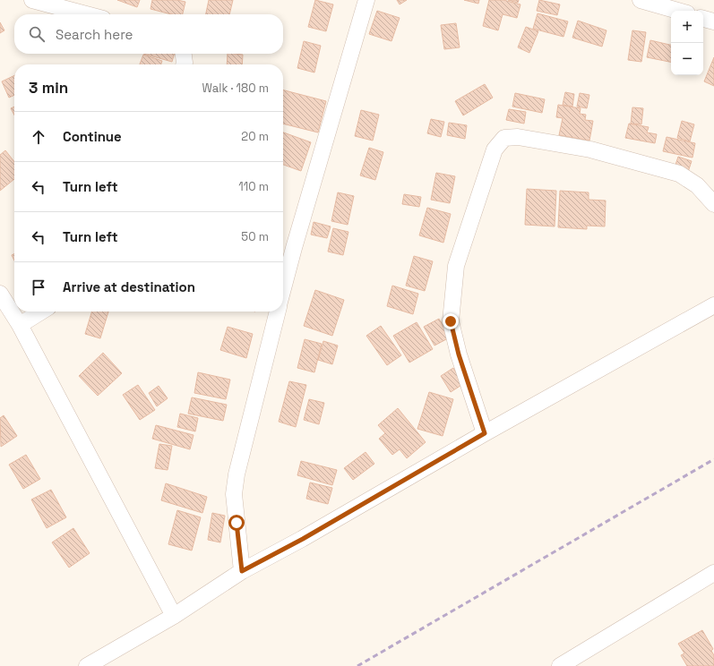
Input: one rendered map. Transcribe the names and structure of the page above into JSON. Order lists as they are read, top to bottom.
{
  "page": {
    "map_buttons": ["+", "−"],
    "search": "Search here",
    "heading": ["3 min", "Walk · 180 m"],
    "list": [
      ["Continue", "20 m"],
      ["Turn left", "110 m"],
      ["Turn left", "50 m"],
      "Arrive at destination"
    ]
  }
}
